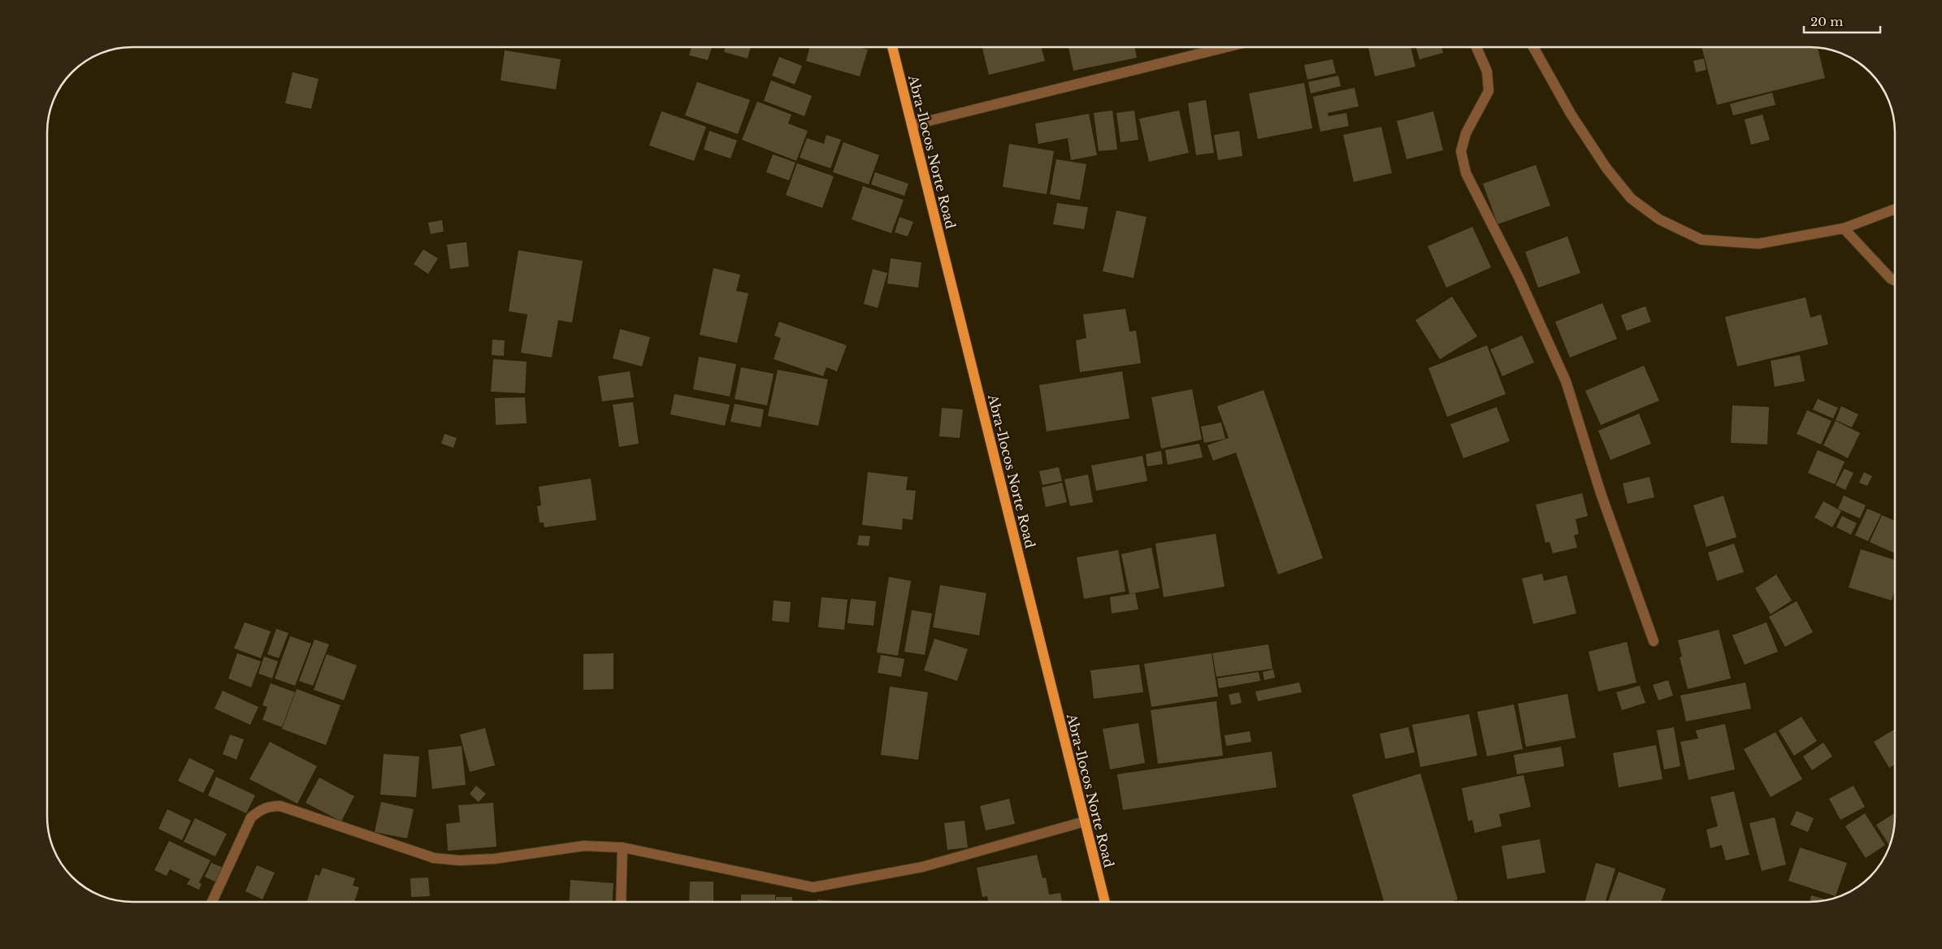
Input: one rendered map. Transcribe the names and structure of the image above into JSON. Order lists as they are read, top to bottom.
{
  "streets": {
    "main road": ["Abra-Ilocos Norte Road"]
  },
  "scale_bar": "20 m"
}
